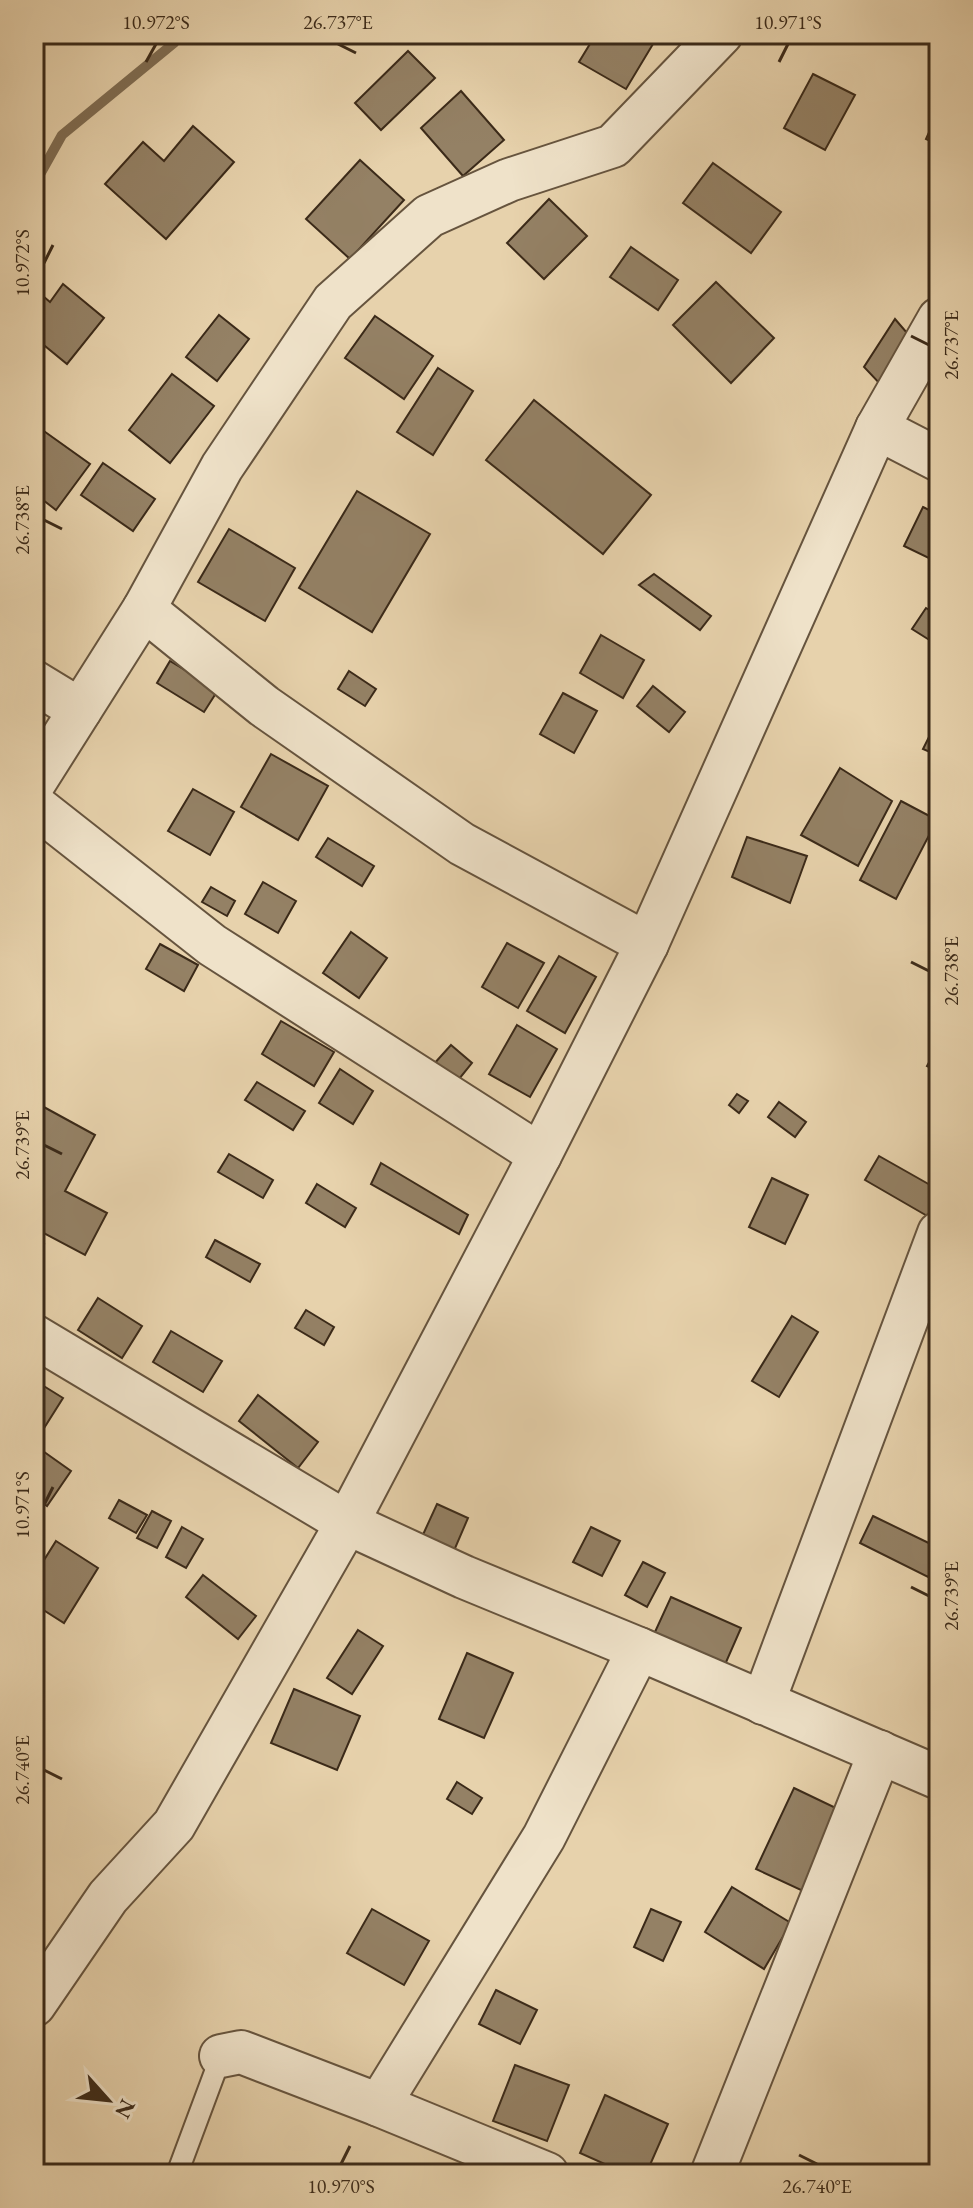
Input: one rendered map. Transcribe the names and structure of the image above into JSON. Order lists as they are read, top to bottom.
{
  "north": "bottom right",
  "coordinates": [
    "10.972°S",
    "26.737°E",
    "10.971°S",
    "26.738°E",
    "26.739°E",
    "26.740°E",
    "10.970°S"
  ]
}
